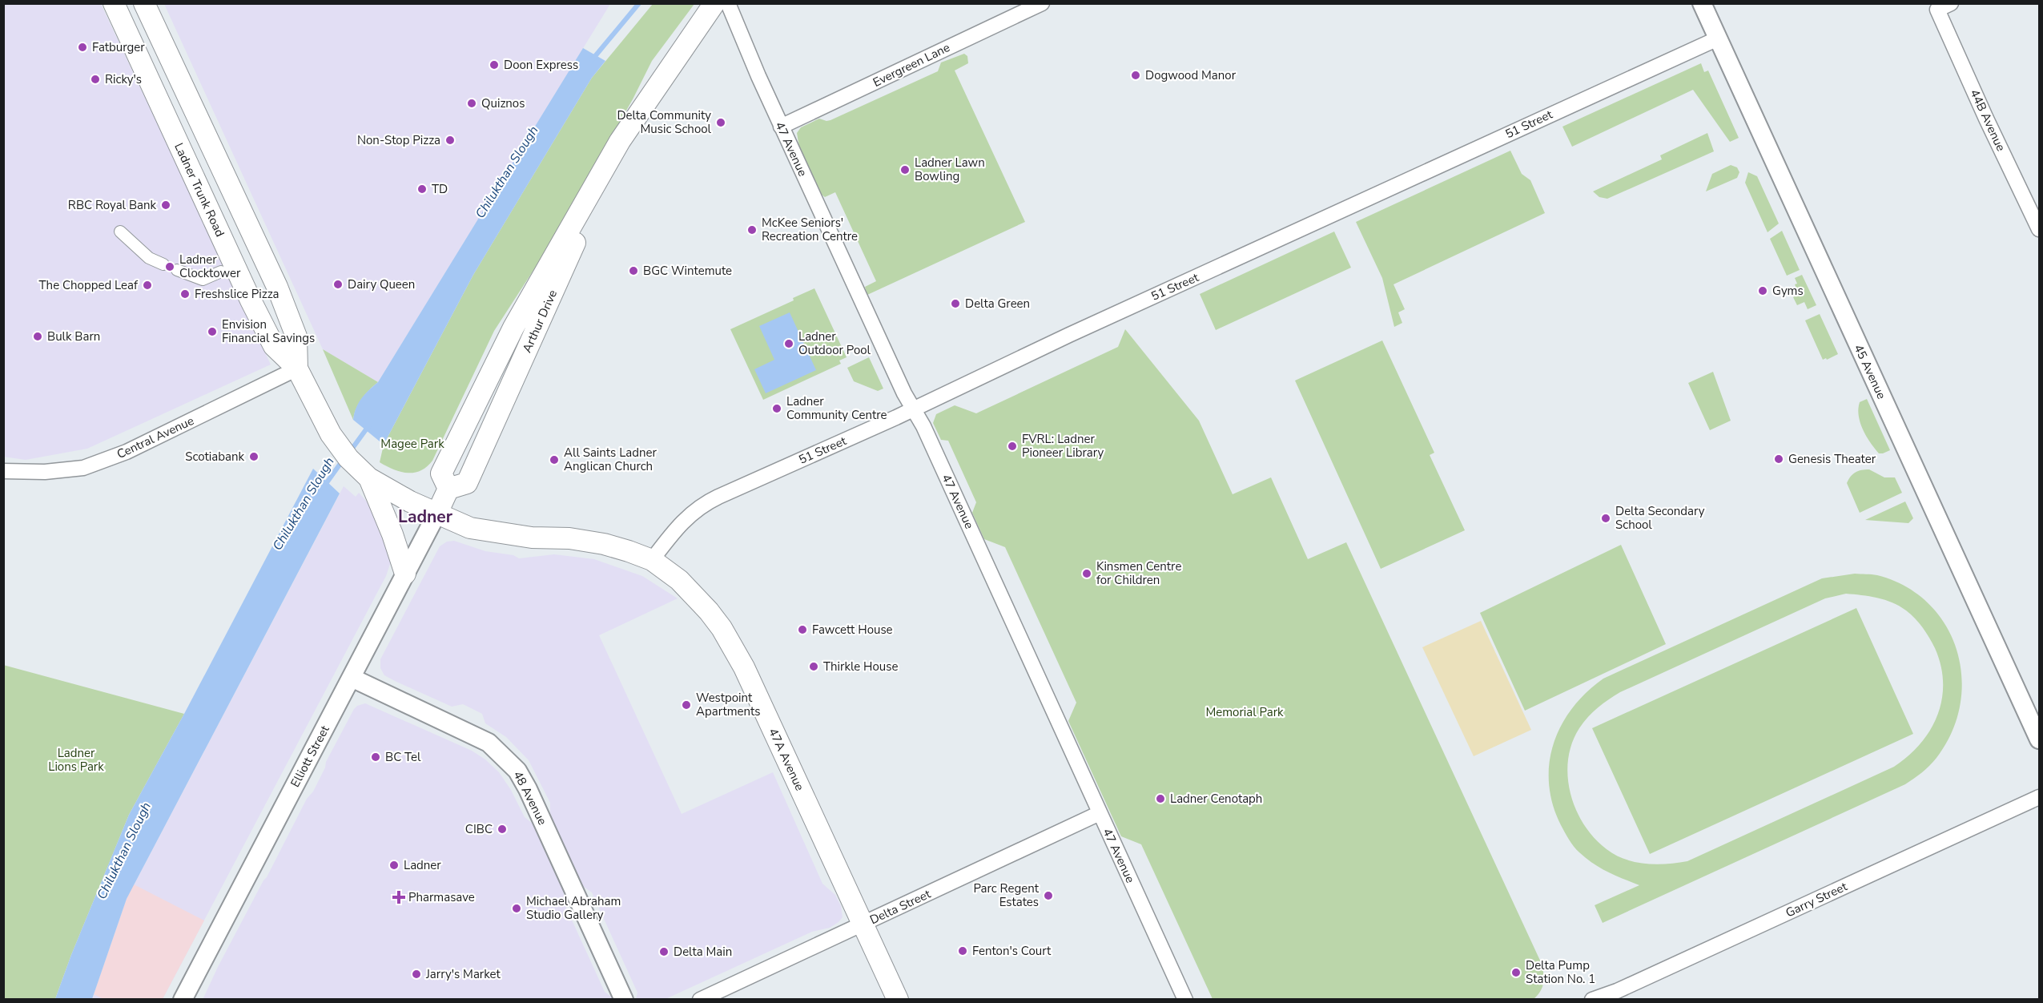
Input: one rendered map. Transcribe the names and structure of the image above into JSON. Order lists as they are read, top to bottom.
{
  "streets": {
    "main road": ["Ladner Trunk Road", "Arthur Drive", "47A Avenue"],
    "street": [
      "Evergreen Lane",
      "44B Avenue",
      "51 Street",
      "47 Avenue",
      "45 Avenue",
      "Central Avenue",
      "Elliott Street",
      "48 Avenue",
      "Garry Street",
      "Delta Street"
    ]
  },
  "crossings": [
    ["Evergreen Lane", "47 Avenue"],
    ["51 Street", "47 Avenue"],
    ["51 Street", "45 Avenue"],
    ["51 Street", "47A Avenue"],
    ["47 Avenue", "Delta Street"],
    ["Ladner Trunk Road", "Arthur Drive"],
    ["Ladner Trunk Road", "Central Avenue"],
    ["Ladner Trunk Road", "Elliott Street"],
    ["Ladner Trunk Road", "47A Avenue"],
    ["Arthur Drive", "Elliott Street"],
    ["Arthur Drive", "47A Avenue"],
    ["Elliott Street", "47A Avenue"],
    ["Elliott Street", "48 Avenue"],
    ["47A Avenue", "Delta Street"]
  ],
  "districts": ["Ladner"],
  "water": ["Chilukthan Slough"],
  "parks": ["Magee Park", "Memorial Park", "Ladner Lions Park"],
  "places": {
    "other": [
      "Fatburger",
      "Doon Express",
      "Dogwood Manor",
      "Ricky's",
      "Quiznos",
      "Delta Community Music School",
      "Non-Stop Pizza",
      "Ladner Lawn Bowling",
      "TD",
      "RBC Royal Bank",
      "McKee Seniors' Recreation Centre",
      "Ladner Clocktower",
      "BGC Wintemute",
      "Dairy Queen",
      "The Chopped Leaf",
      "Gyms",
      "Freshslice Pizza",
      "Delta Green",
      "Envision Financial Savings",
      "Bulk Barn",
      "Ladner Outdoor Pool",
      "Ladner Community Centre",
      "FVRL: Ladner Pioneer Library",
      "Scotiabank",
      "Genesis Theater",
      "All Saints Ladner Anglican Church",
      "Delta Secondary School",
      "Kinsmen Centre for Children",
      "Fawcett House",
      "Thirkle House",
      "Westpoint Apartments",
      "BC Tel",
      "Ladner Cenotaph",
      "CIBC",
      "Ladner",
      "Parc Regent Estates",
      "Michael Abraham Studio Gallery",
      "Fenton's Court",
      "Delta Main",
      "Delta Pump Station No. 1",
      "Jarry's Market"
    ],
    "health": ["Pharmasave"]
  }
}
